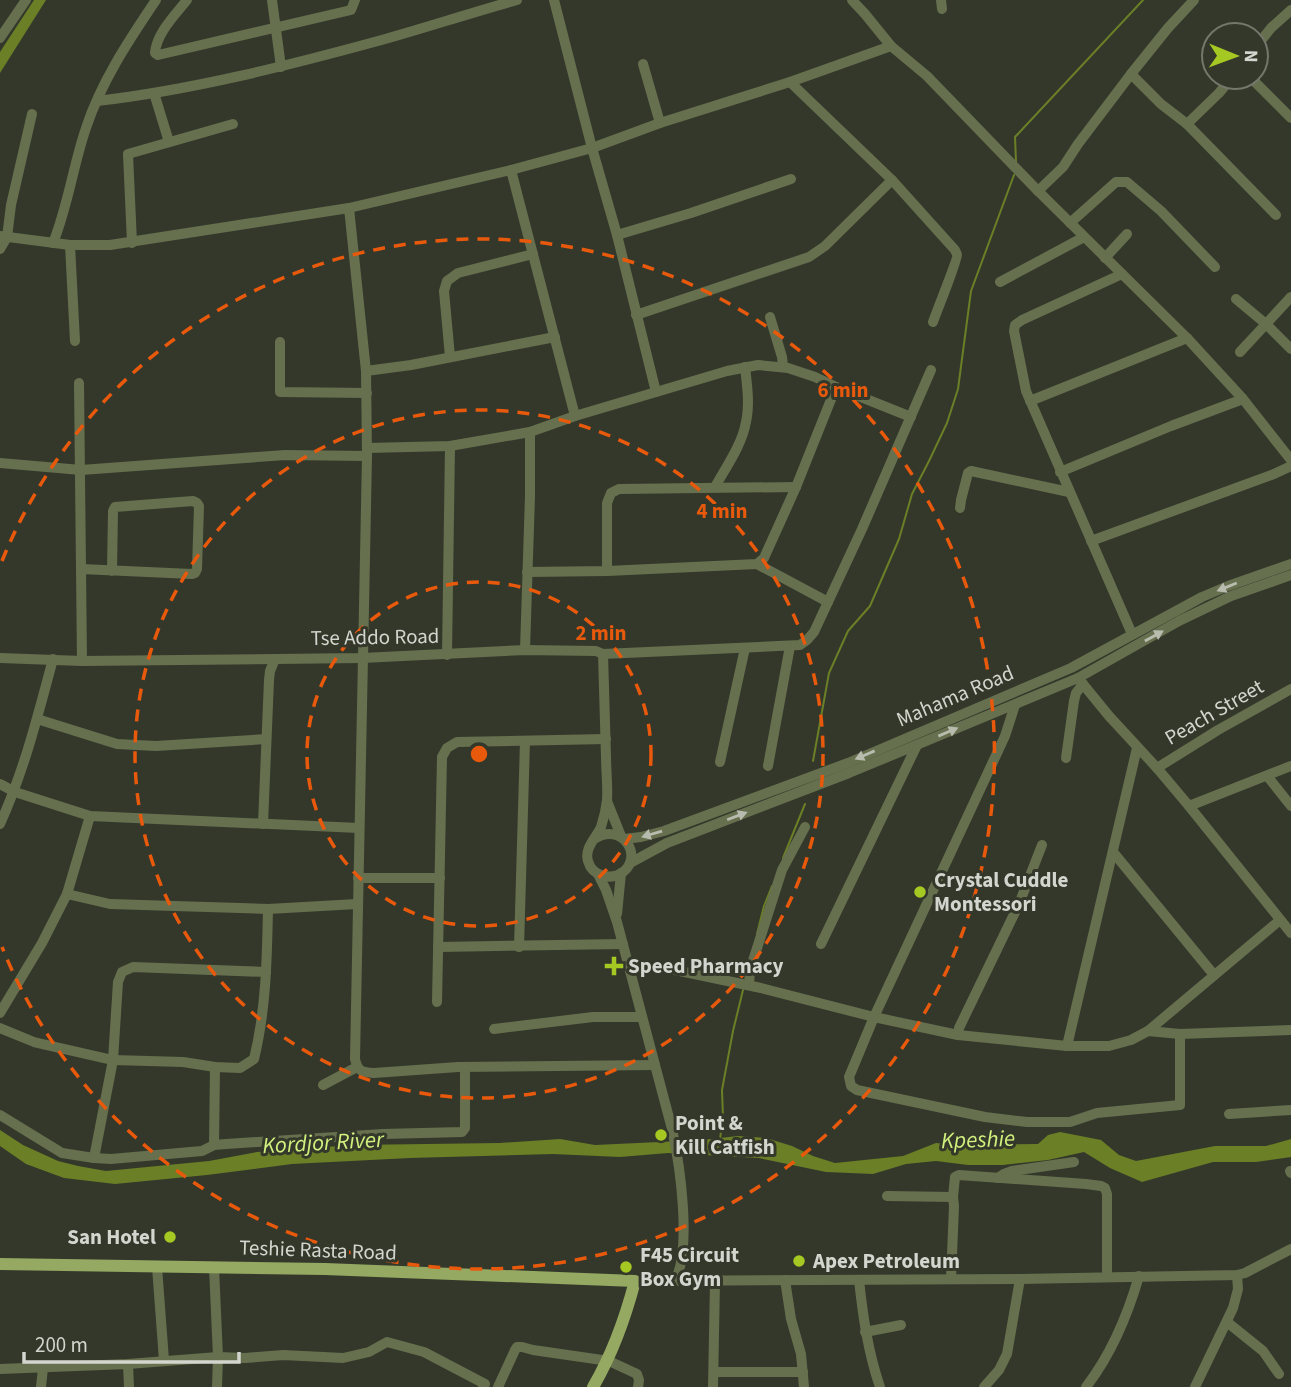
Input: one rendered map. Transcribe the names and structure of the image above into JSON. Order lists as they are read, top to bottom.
{
  "streets": {
    "main road": ["Teshie Rasta Road"],
    "street": ["Tse Addo Road", "Mahama Road", "Peach Street"]
  },
  "water": ["Kpeshie", "Kordjor River"],
  "places": {
    "other": [
      "Crystal Cuddle Montessori",
      "Point & Kill Catfish",
      "San Hotel",
      "Apex Petroleum",
      "F45 Circuit Box Gym"
    ],
    "health": ["Speed Pharmacy"]
  },
  "scale_bar": "200 m",
  "north": "right",
  "rings": ["6 min", "4 min", "2 min"]
}
